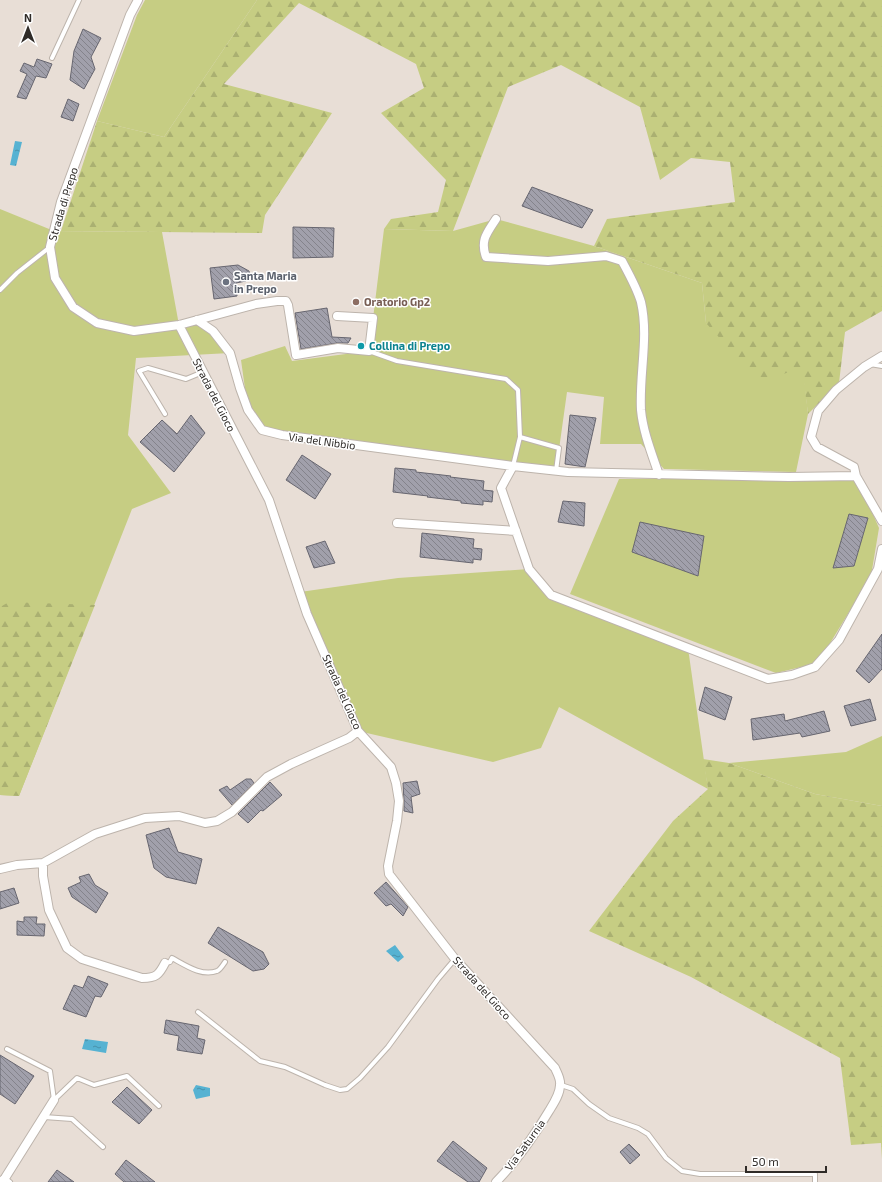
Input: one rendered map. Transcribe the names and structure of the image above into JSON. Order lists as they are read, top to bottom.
{
  "streets": {
    "street": [
      "Strada di Prepo",
      "Strada del Gioco",
      "Via del Nibbio",
      "Via Saturnia"
    ]
  },
  "crossings": [
    ["Strada di Prepo", "Strada del Gioco"],
    ["Strada di Prepo", "Via del Nibbio"],
    ["Strada del Gioco", "Via Saturnia"]
  ],
  "places": ["Santa Maria in Prepo", "Oratorio Gp2", "Collina di Prepo"],
  "scale_bar": "50 m",
  "north": "top"
}
